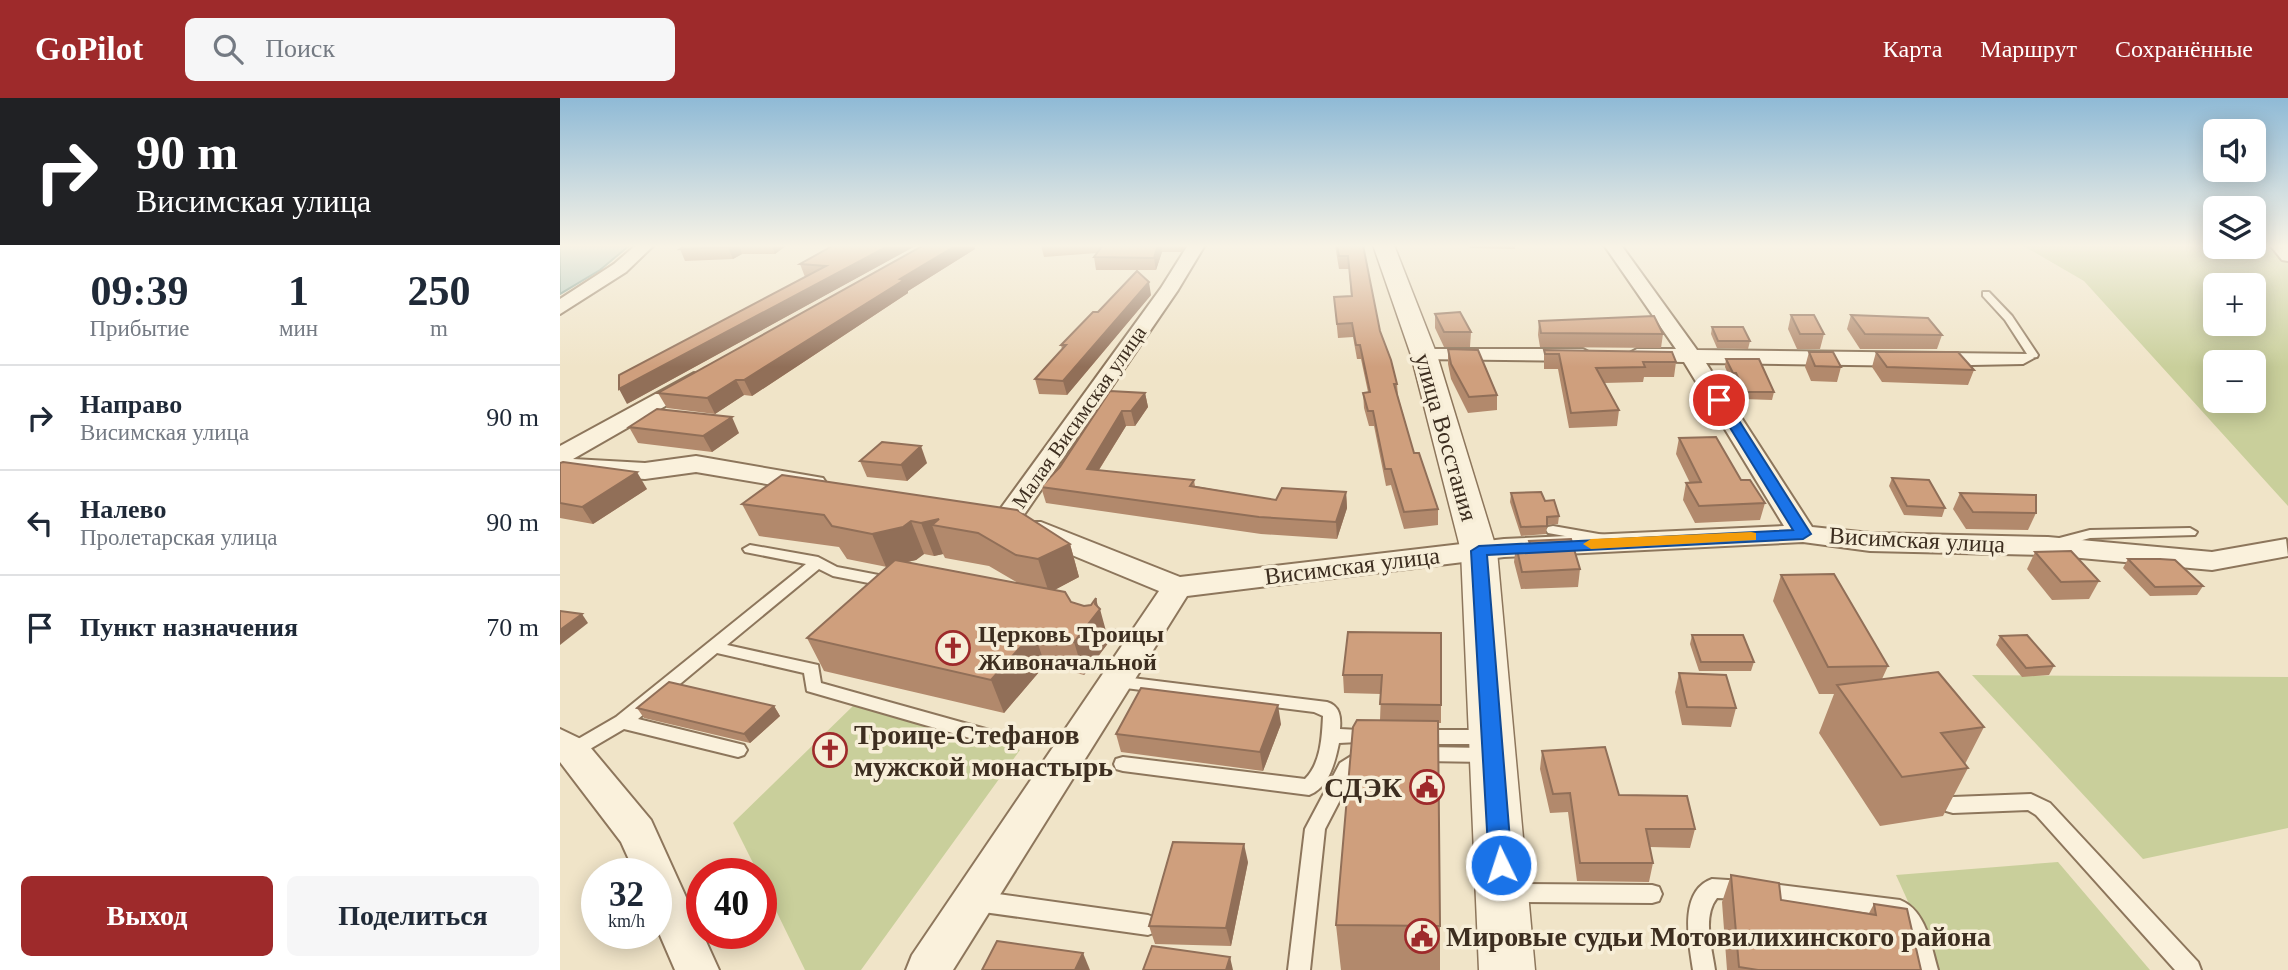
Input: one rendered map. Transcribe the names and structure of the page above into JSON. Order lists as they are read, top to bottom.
{
  "streets": {
    "street": ["Малая Висимская улица", "улица Восстания", "Висимская улица"]
  },
  "crossings": [
    ["Малая Висимская улица", "Висимская улица"],
    ["улица Восстания", "Висимская улица"]
  ],
  "places": {
    "church": ["Церковь Троицы Живоначальной", "Троице-Стефанов мужской монастырь"],
    "public building": ["СДЭК", "Мировые судьи Мотовилихинского района"]
  },
  "page": {
    "header": "GoPilot",
    "search": "Поиск",
    "nav": ["Карта", "Маршрут", "Сохранённые"],
    "turn": ["90 m", "Висимская улица"],
    "map_buttons": ["+", "−"],
    "eta": [
      "09:39",
      "Прибытие",
      "1",
      "мин",
      "250",
      "m"
    ],
    "list": [
      {
        "name": "Направо",
        "note": "Висимская улица",
        "value": "90 m"
      },
      {
        "name": "Налево",
        "note": "Пролетарская улица",
        "value": "90 m"
      },
      {
        "name": "Пункт назначения",
        "value": "70 m"
      }
    ],
    "speed": "32 km/h",
    "limit": "40",
    "buttons": ["Выход", "Поделиться"]
  }
}
